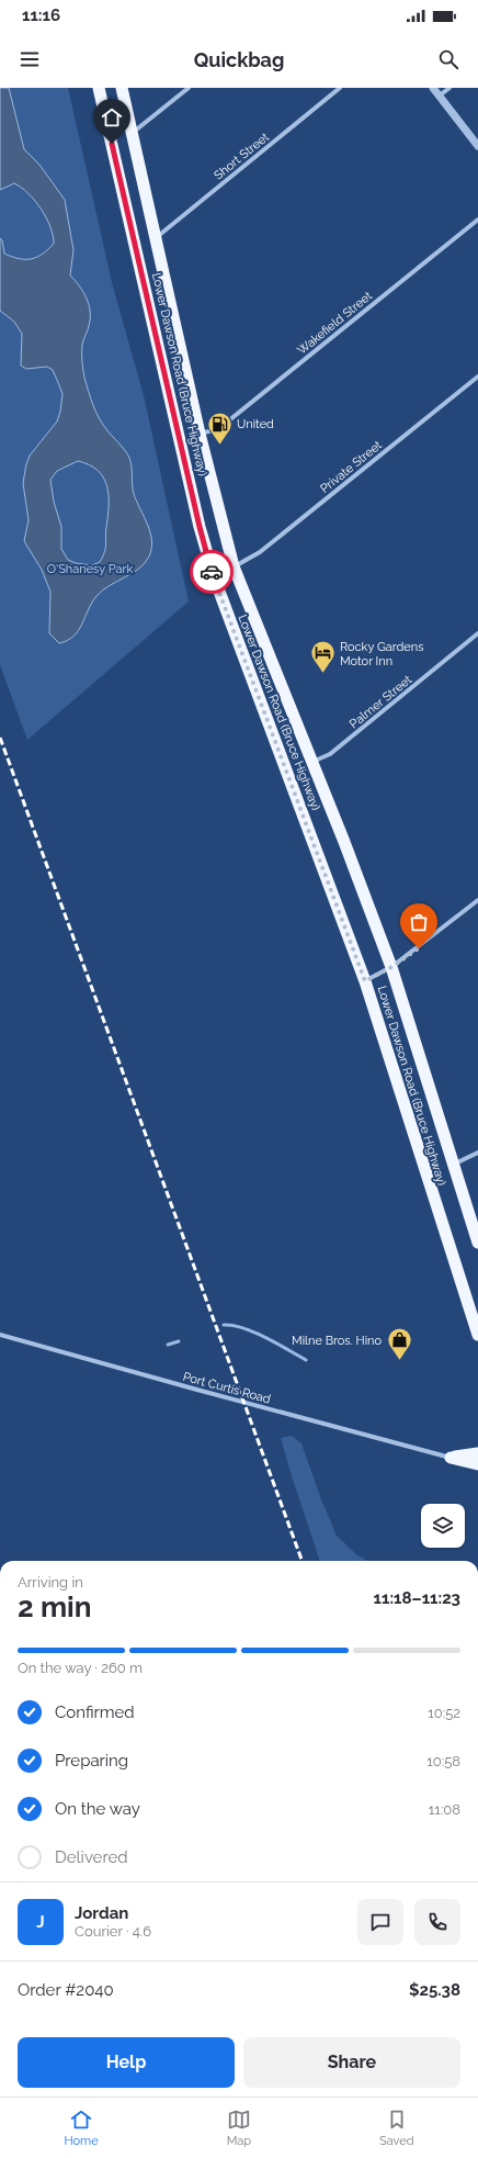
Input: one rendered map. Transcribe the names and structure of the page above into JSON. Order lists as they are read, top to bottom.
{
  "streets": {
    "highway": ["Lower Dawson Road (Bruce Highway)"],
    "street": [
      "Short Street",
      "Wakefield Street",
      "Private Street",
      "Palmer Street",
      "Port Curtis Road"
    ]
  },
  "crossings": [
    ["Short Street", "Lower Dawson Road (Bruce Highway)"],
    ["Wakefield Street", "Lower Dawson Road (Bruce Highway)"],
    ["Lower Dawson Road (Bruce Highway)", "Private Street"],
    ["Lower Dawson Road (Bruce Highway)", "Palmer Street"]
  ],
  "parks": ["O'Shanesy Park"],
  "places": {
    "fuel station": ["United"],
    "hotel": ["Rocky Gardens Motor Inn"],
    "shop": ["Milne Bros. Hino"]
  },
  "page": {
    "status": "11:16",
    "header": "Quickbag",
    "heading": ["2 min", "Arriving in", "11:18–11:23"],
    "panel": [
      "Jordan",
      "Courier · 4.6",
      "Order #2040",
      "$25.38"
    ],
    "bar": "On the way · 260 m",
    "list": [
      ["Confirmed", "10:52"],
      ["Preparing", "10:58"],
      ["On the way", "11:08"],
      "Delivered"
    ],
    "round": "J",
    "buttons": ["Help", "Share"],
    "tabs": ["Home", "Map", "Saved"]
  }
}
